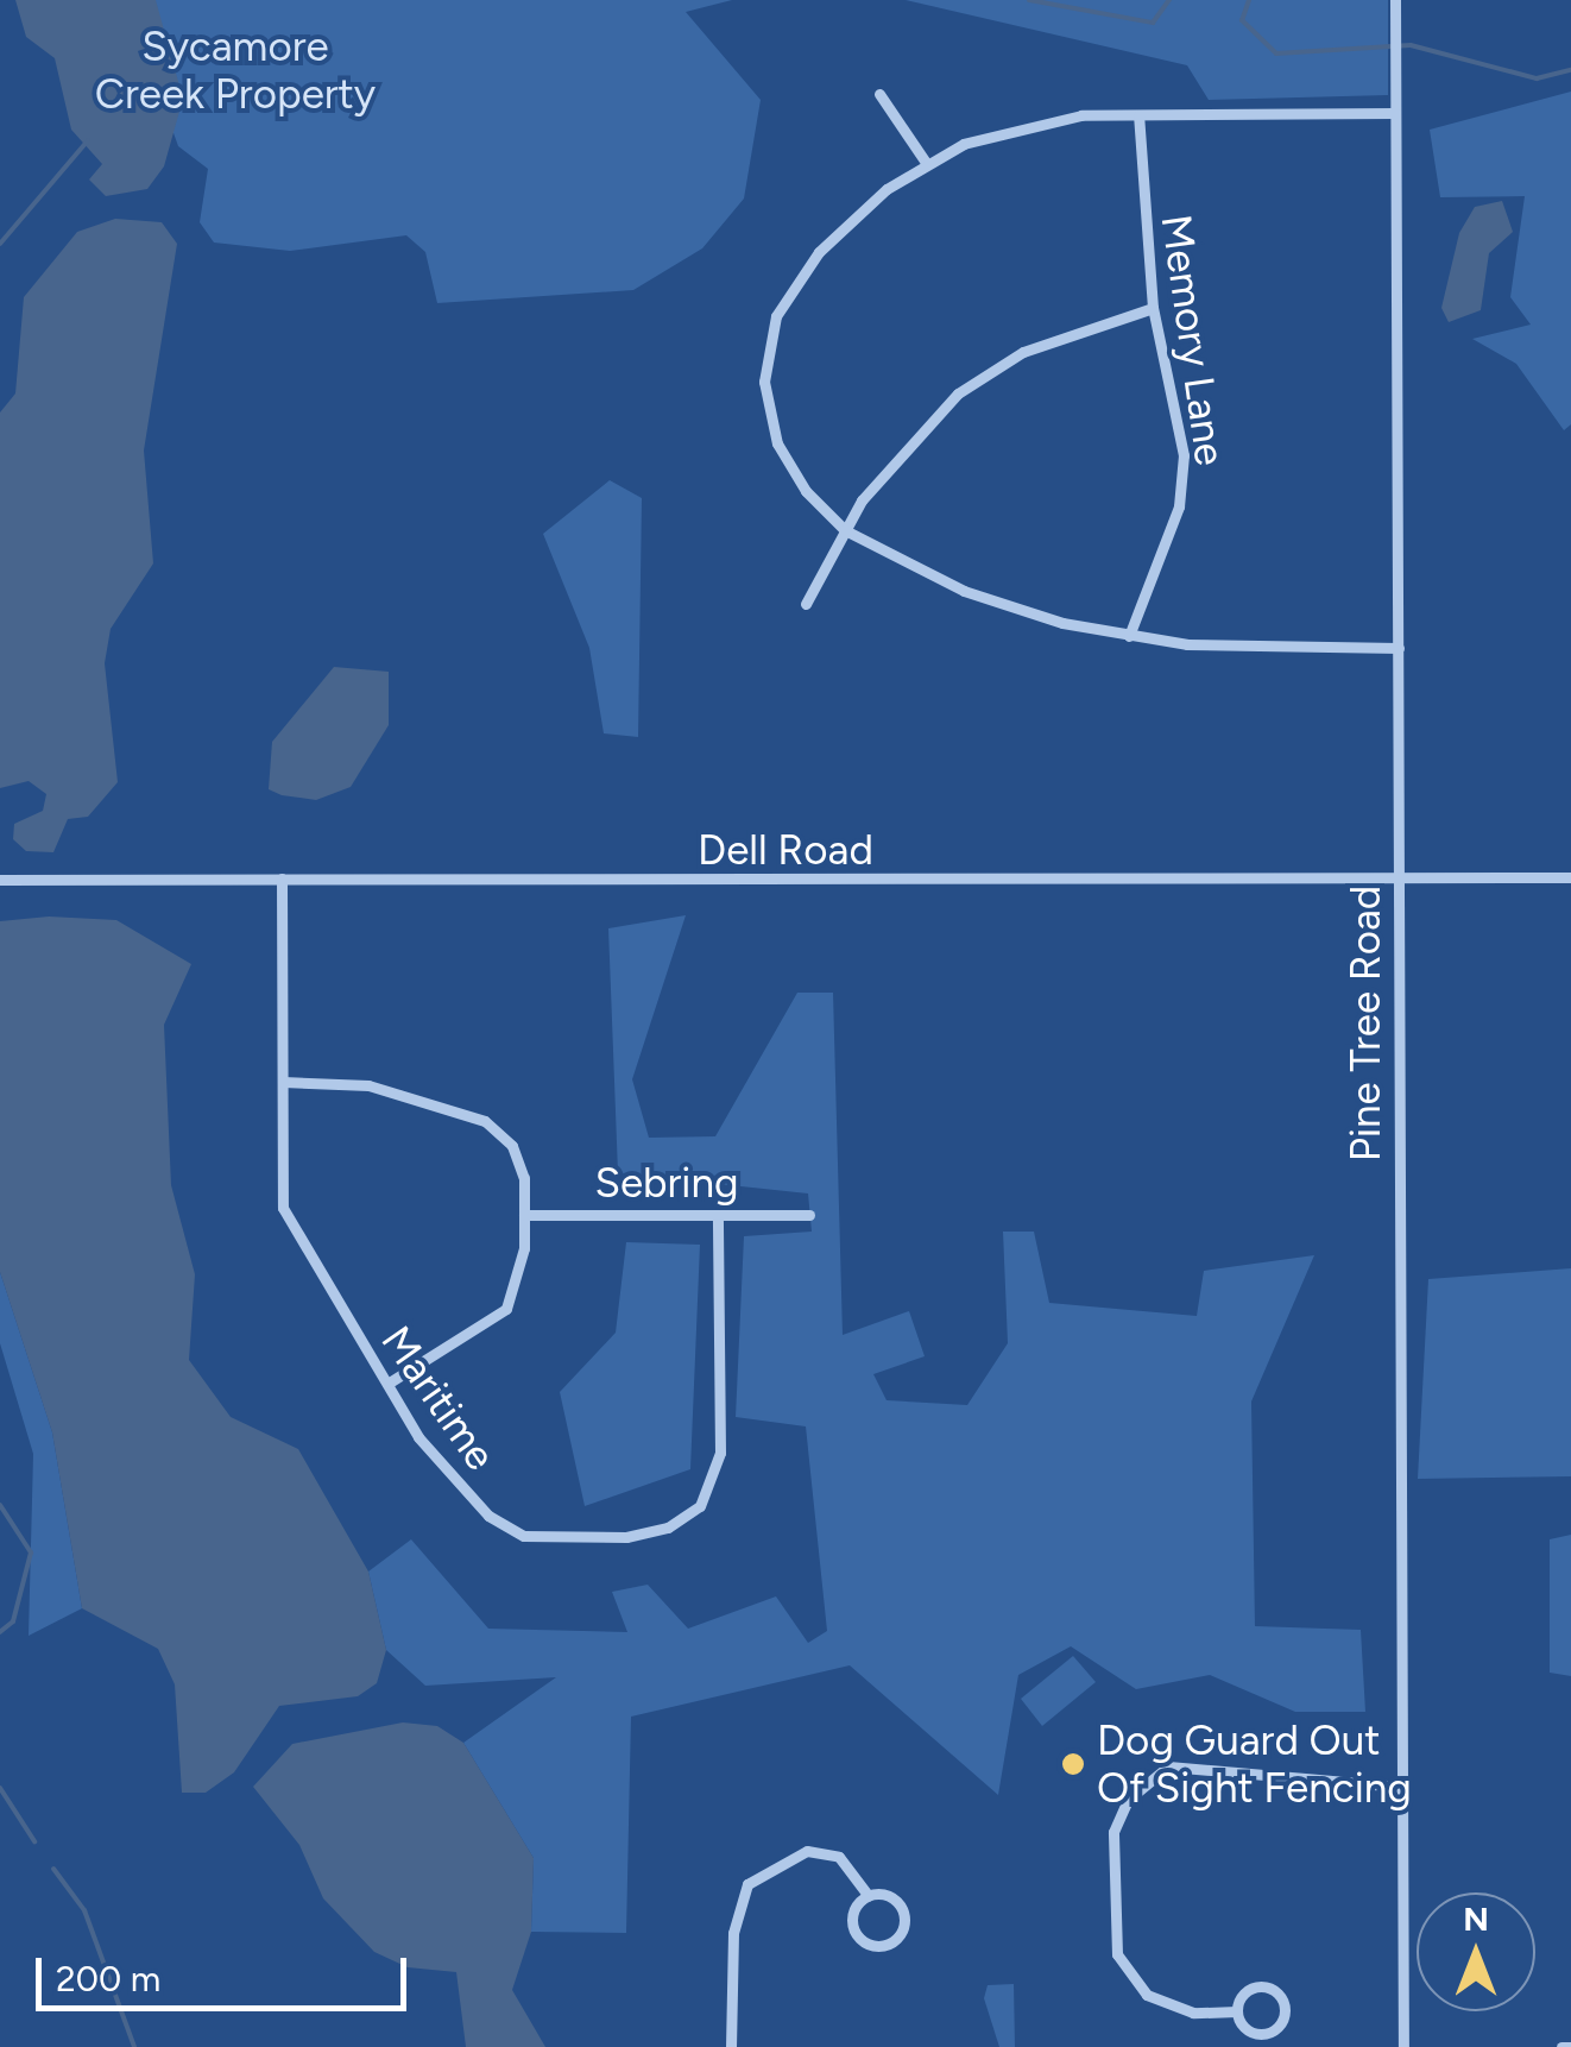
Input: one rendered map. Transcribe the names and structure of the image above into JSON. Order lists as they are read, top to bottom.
{
  "streets": {
    "street": [
      "Memory Lane",
      "Dell Road",
      "Pine Tree Road",
      "Sebring",
      "Maritime"
    ]
  },
  "crossings": [
    ["Dell Road", "Pine Tree Road"],
    ["Dell Road", "Maritime"],
    ["Sebring", "Maritime"]
  ],
  "parks": ["Sycamore Creek Property"],
  "places": ["Dog Guard Out Of Sight Fencing"],
  "scale_bar": "200 m",
  "north": "top"
}
